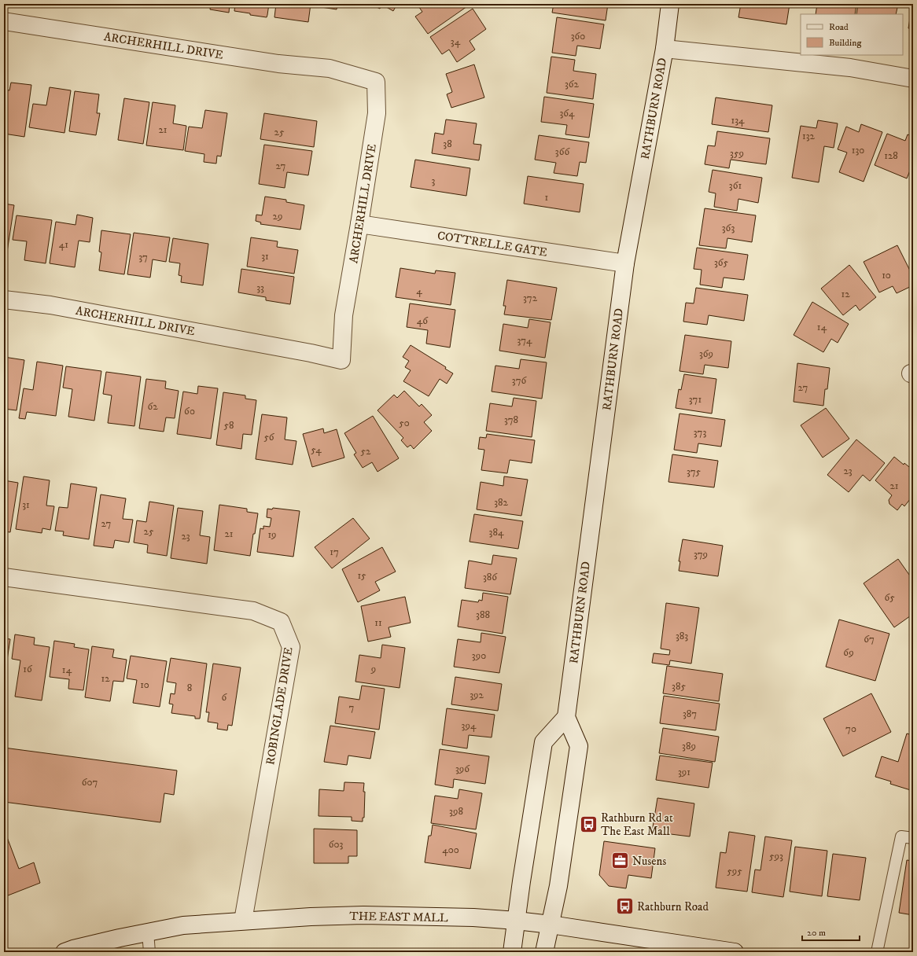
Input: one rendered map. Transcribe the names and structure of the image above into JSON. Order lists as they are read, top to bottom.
{
  "streets": {
    "street": [
      "ARCHERHILL DRIVE",
      "RATHBURN ROAD",
      "COTTRELLE GATE",
      "ROBINGLADE DRIVE",
      "THE EAST MALL"
    ]
  },
  "crossings": [
    ["ARCHERHILL DRIVE", "COTTRELLE GATE"],
    ["RATHBURN ROAD", "COTTRELLE GATE"],
    ["ROBINGLADE DRIVE", "THE EAST MALL"]
  ],
  "places": {
    "bus stop": ["Rathburn Rd at The East Mall", "Rathburn Road"],
    "office": ["Nusens"]
  },
  "house_numbers": [
    "360",
    "34",
    "362",
    "364",
    "134",
    "21",
    "25",
    "132",
    "38",
    "130",
    "366",
    "359",
    "128",
    "27",
    "3",
    "361",
    "1",
    "29",
    "363",
    "41",
    "31",
    "37",
    "365",
    "10",
    "33",
    "4",
    "12",
    "372",
    "46",
    "14",
    "374",
    "369",
    "376",
    "27",
    "371",
    "62",
    "60",
    "378",
    "50",
    "58",
    "373",
    "56",
    "54",
    "52",
    "23",
    "375",
    "21",
    "382",
    "31",
    "27",
    "25",
    "384",
    "21",
    "19",
    "23",
    "17",
    "379",
    "15",
    "386",
    "65",
    "388",
    "11",
    "383",
    "67",
    "69",
    "390",
    "16",
    "9",
    "14",
    "12",
    "10",
    "385",
    "8",
    "392",
    "6",
    "7",
    "387",
    "394",
    "70",
    "389",
    "396",
    "391",
    "607",
    "398",
    "603",
    "400",
    "593",
    "595"
  ],
  "legend": ["Road", "Building"],
  "scale_bar": "20 m"
}
